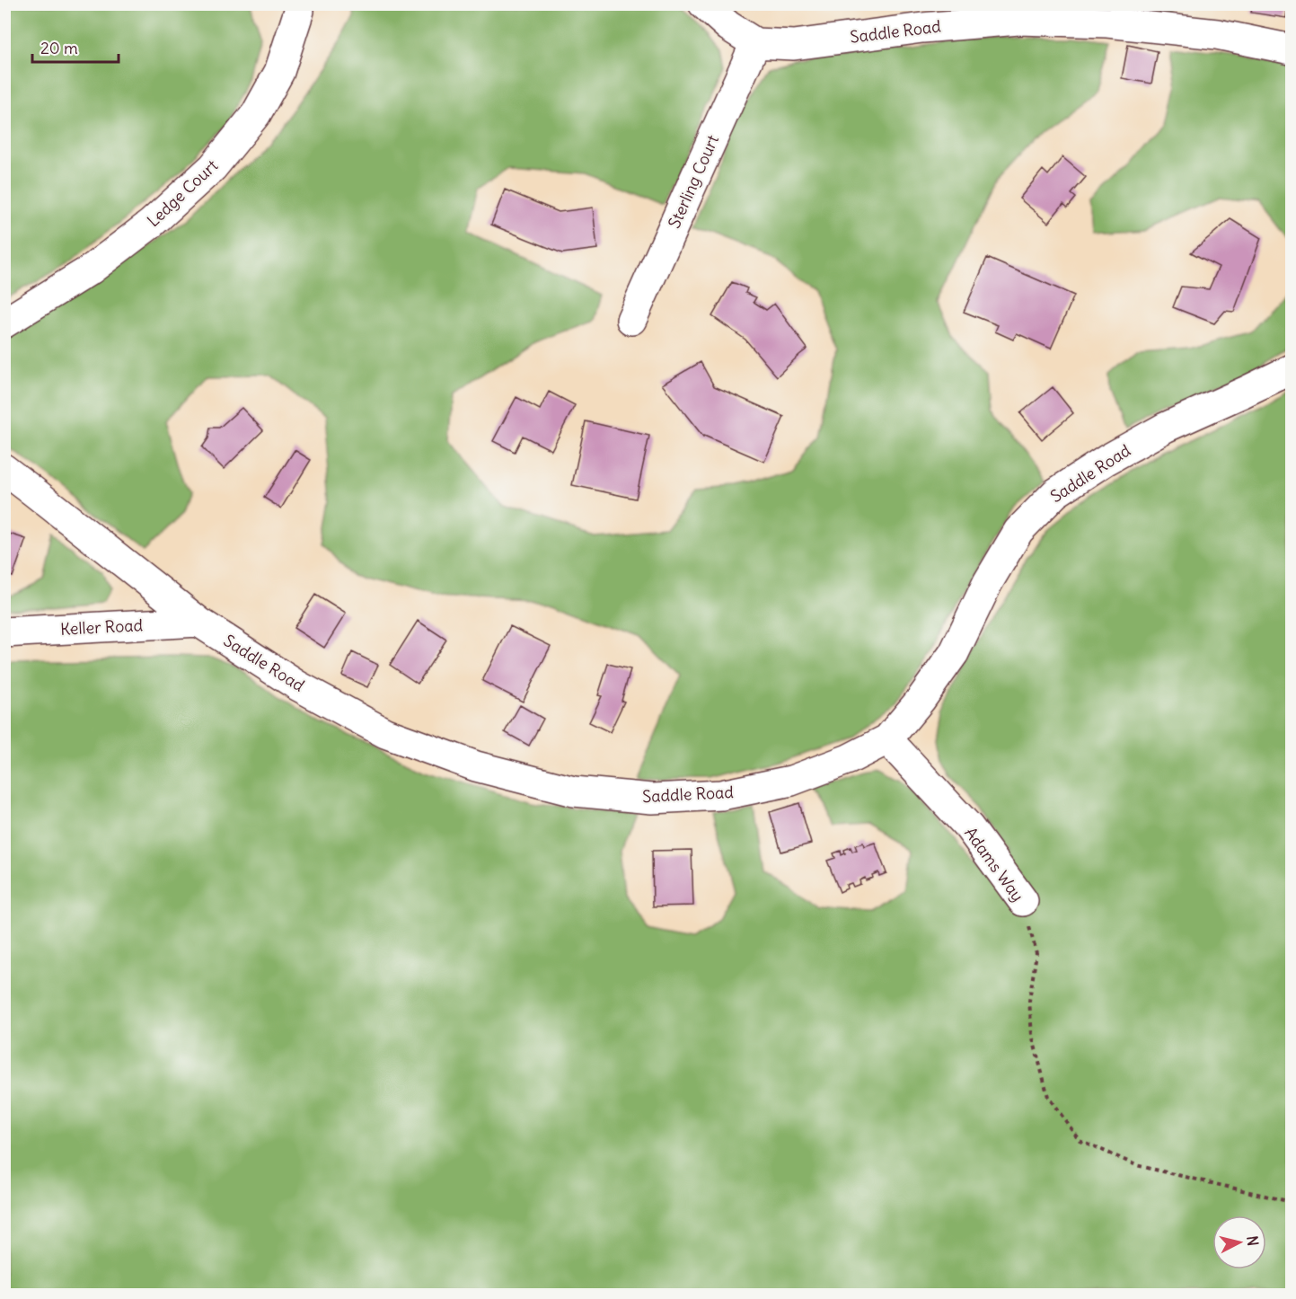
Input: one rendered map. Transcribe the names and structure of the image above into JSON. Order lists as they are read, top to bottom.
{
  "streets": {
    "street": [
      "Saddle Road",
      "Sterling Court",
      "Ledge Court",
      "Keller Road",
      "Adams Way"
    ]
  },
  "crossings": [
    ["Saddle Road", "Sterling Court"],
    ["Saddle Road", "Keller Road"],
    ["Saddle Road", "Adams Way"]
  ],
  "scale_bar": "20 m",
  "north": "right"
}
